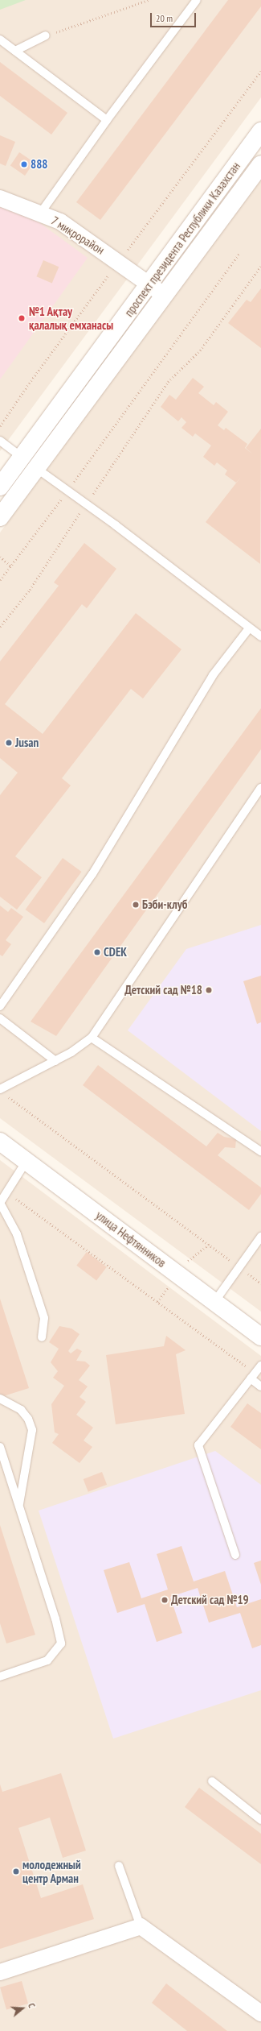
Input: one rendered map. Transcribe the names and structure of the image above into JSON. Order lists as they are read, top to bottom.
{
  "streets": {
    "main road": ["проспект президента Республики Казахстан", "улица Нефтянников"],
    "street": ["7 микрорайон"]
  },
  "crossings": [
    ["7 микрорайон", "проспект президента Республики Казахстан"]
  ],
  "places": [
    "888",
    "№1 Ақтау қалалық емханасы",
    "Jusan",
    "Бэби-клуб",
    "CDEK",
    "Детский сад №18",
    "Детский сад №19",
    "молодежный центр Арман"
  ],
  "scale_bar": "20 m",
  "north": "right"
}
